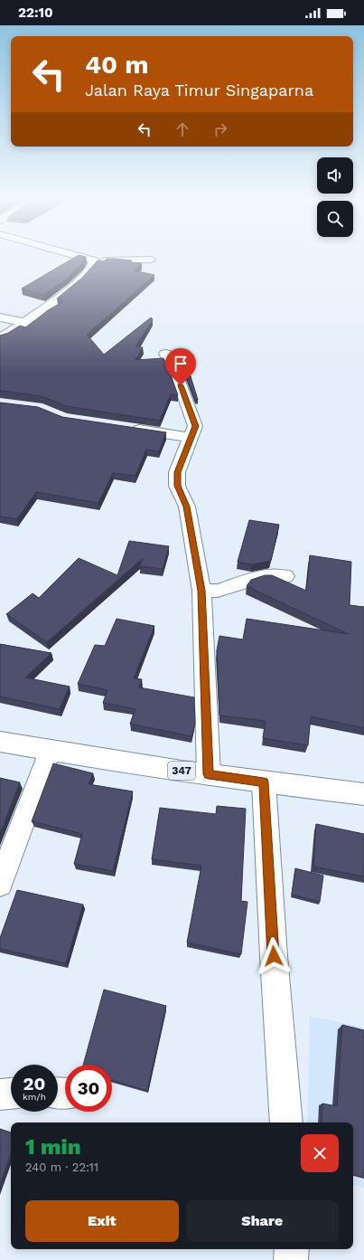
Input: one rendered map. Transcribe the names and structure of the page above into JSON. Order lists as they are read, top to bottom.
{
  "streets": {
    "street": ["347"]
  },
  "page": {
    "status": "22:10",
    "turn": ["40 m", "Jalan Raya Timur Singaparna"],
    "speed": "20 km/h",
    "limit": "30",
    "heading": ["1 min", "240 m · 22:11"],
    "buttons": ["Exit", "Share"]
  }
}
